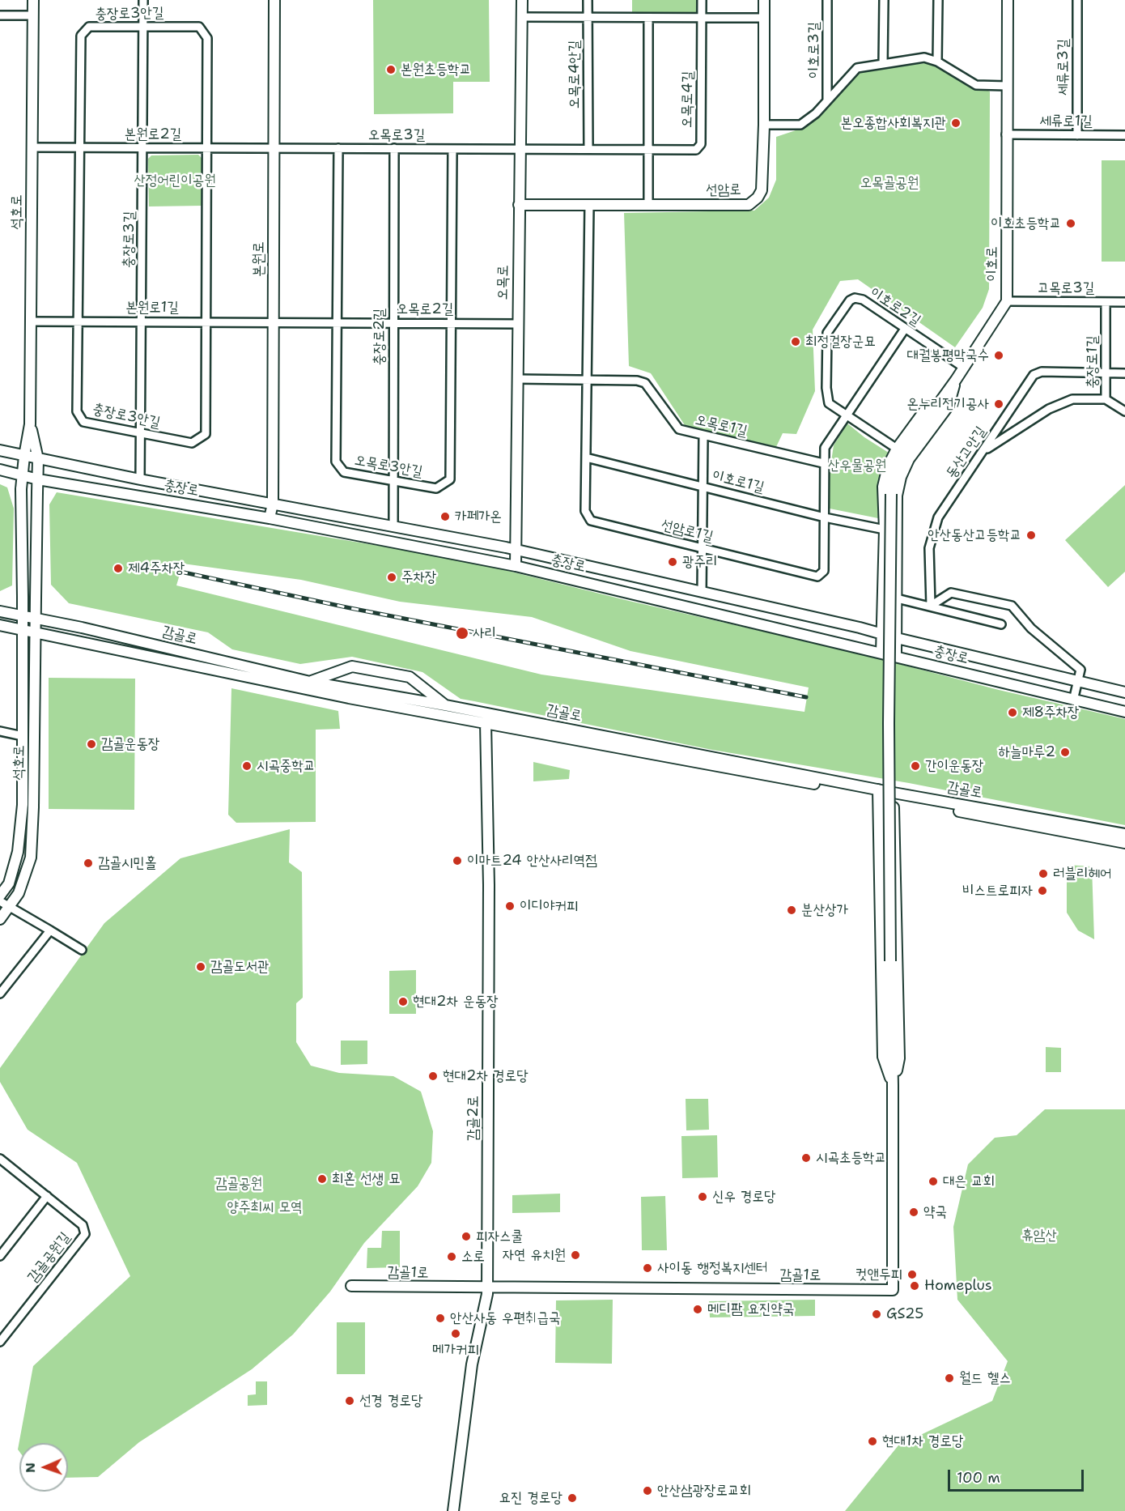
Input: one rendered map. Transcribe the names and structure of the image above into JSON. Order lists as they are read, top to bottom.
{
  "streets": {
    "street": [
      "충장로3안길",
      "이호로3길",
      "세류로3길",
      "오목로4안길",
      "오목로4길",
      "세류로1길",
      "본원로2길",
      "오목로3길",
      "선암로",
      "석호로",
      "충장로3길",
      "본원로",
      "이호로",
      "오목로",
      "고목로3길",
      "이호로2길",
      "본원로1길",
      "오목로2길",
      "충장로2길",
      "충장로1길",
      "오목로1길",
      "동산고안길",
      "오목로3안길",
      "이호로1길",
      "충장로",
      "선암로1길",
      "감골로",
      "감골2로",
      "감골공원길",
      "감골1로"
    ]
  },
  "crossings": [
    ["충장로3안길", "본원로2길"],
    ["충장로3안길", "충장로3길"],
    ["충장로3안길", "본원로1길"],
    ["이호로3길", "선암로"],
    ["이호로3길", "이호로"],
    ["세류로3길", "세류로1길"],
    ["오목로4안길", "오목로4길"],
    ["오목로4길", "오목로3길"],
    ["오목로4길", "오목로"],
    ["세류로1길", "이호로"],
    ["본원로2길", "오목로3길"],
    ["본원로2길", "석호로"],
    ["본원로2길", "충장로3길"],
    ["본원로2길", "본원로"],
    ["오목로3길", "본원로"],
    ["오목로3길", "오목로"],
    ["오목로3길", "충장로2길"],
    ["오목로3길", "오목로3안길"],
    ["선암로", "오목로"],
    ["선암로", "선암로1길"],
    ["석호로", "본원로1길"],
    ["석호로", "충장로"],
    ["석호로", "감골로"],
    ["충장로3길", "본원로1길"],
    ["충장로3길", "충장로"],
    ["본원로", "본원로1길"],
    ["본원로", "오목로2길"],
    ["본원로", "충장로"],
    ["이호로", "고목로3길"],
    ["이호로", "이호로2길"],
    ["이호로", "감골1로"],
    ["오목로", "오목로2길"],
    ["오목로", "오목로1길"],
    ["오목로", "충장로"],
    ["고목로3길", "충장로1길"],
    ["이호로2길", "선암로1길"],
    ["본원로1길", "오목로2길"],
    ["오목로2길", "충장로2길"],
    ["오목로2길", "오목로3안길"],
    ["충장로2길", "오목로3안길"],
    ["충장로2길", "충장로"],
    ["충장로1길", "동산고안길"],
    ["오목로1길", "선암로1길"],
    ["이호로1길", "선암로1길"],
    ["감골로", "감골2로"],
    ["감골2로", "감골1로"]
  ],
  "parks": [
    "산정어린이공원",
    "오목골공원",
    "산우물공원",
    "감골공원",
    "양주최씨 모역",
    "휴암산"
  ],
  "places": [
    "본원초등학교",
    "본오종합사회복지관",
    "이호초등학교",
    "최정걸장군묘",
    "대궐봉평막국수",
    "온누리전기공사",
    "카페가온",
    "안산동산고등학교",
    "광주리",
    "제4주차장",
    "주차장",
    "사리",
    "제8주차장",
    "감골운동장",
    "하늘마루2",
    "시곡중학교",
    "간이운동장",
    "이마트24 안산사리역점",
    "감골시민홀",
    "러블리헤어",
    "비스트로피자",
    "이디야커피",
    "분산상가",
    "감골도서관",
    "현대2차 운동장",
    "현대2차 경로당",
    "시곡초등학교",
    "최혼 선생 묘",
    "대은 교회",
    "신우 경로당",
    "약국",
    "피자스쿨",
    "자연 유치원",
    "소로",
    "사이동 행정복지센터",
    "컷앤두피",
    "Homeplus",
    "메디팜 요진약국",
    "GS25",
    "안산사동 우편취급국",
    "메가커피",
    "월드 헬스",
    "선경 경로당",
    "현대1차 경로당",
    "안산삼광장로교회",
    "요진 경로당"
  ],
  "scale_bar": "100 m",
  "north": "left"
}
